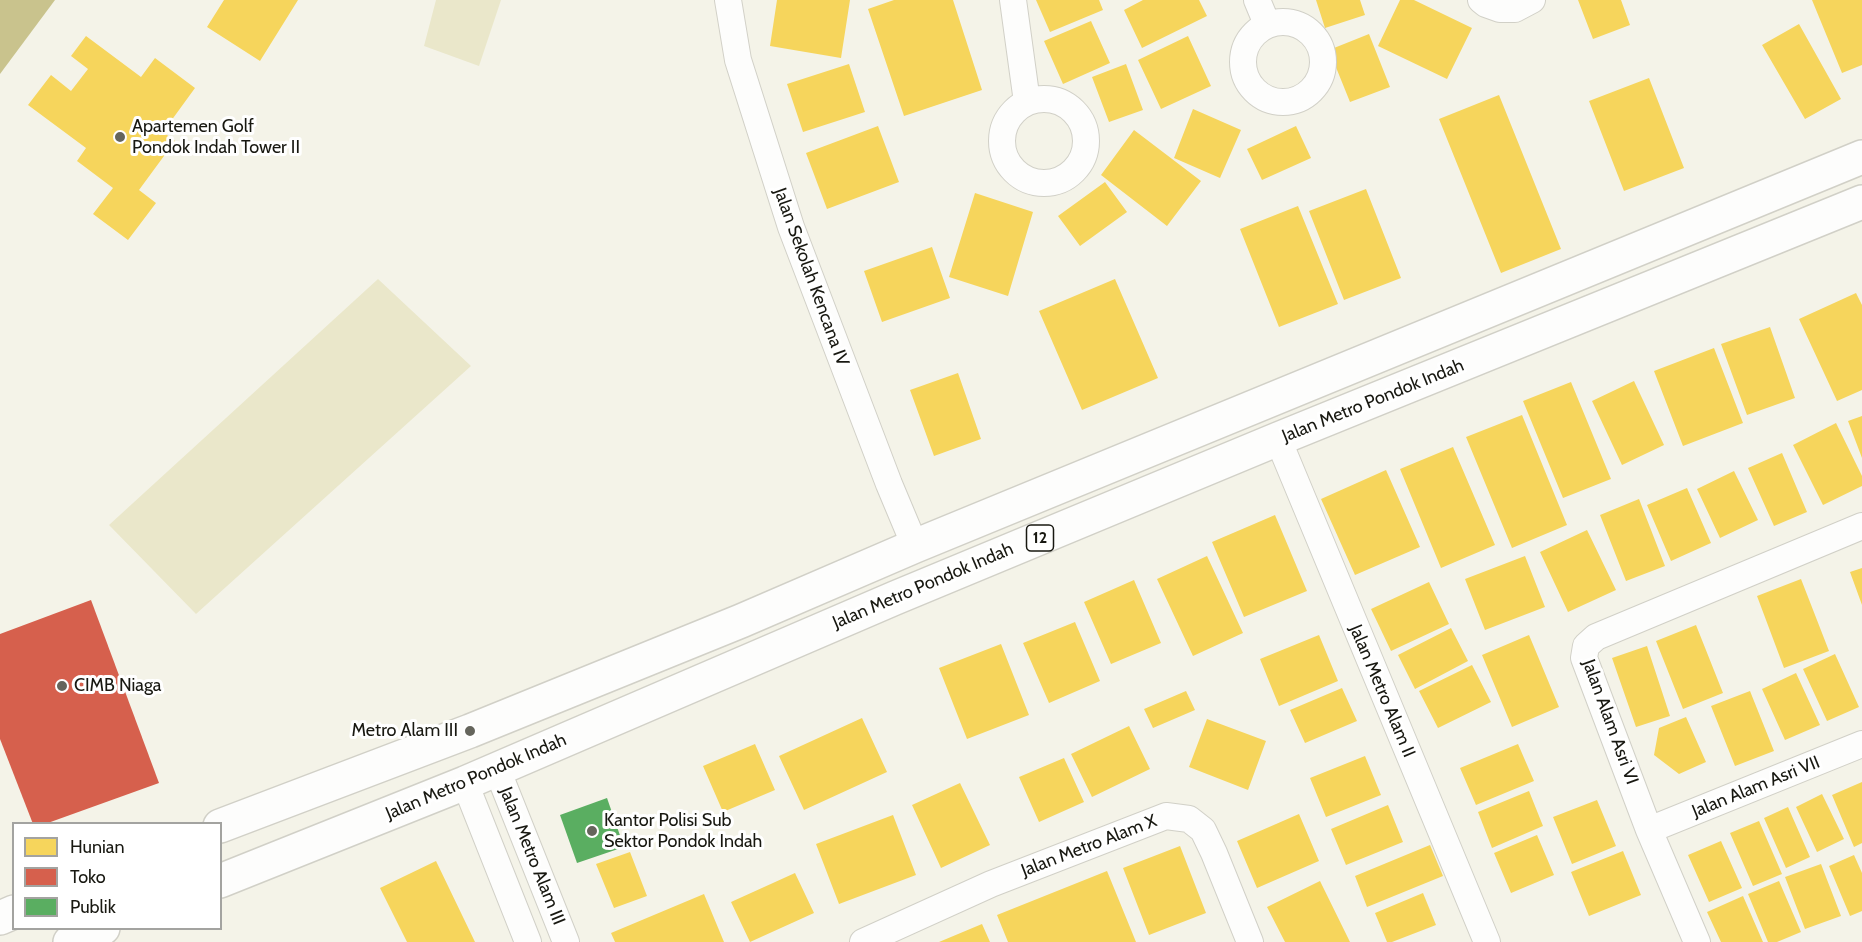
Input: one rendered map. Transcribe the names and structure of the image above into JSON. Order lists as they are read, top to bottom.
{
  "streets": {
    "highway": ["Jalan Metro Pondok Indah", "12"],
    "street": [
      "Jalan Sekolah Kencana IV",
      "Jalan Metro Alam II",
      "Jalan Alam Asri VI",
      "Jalan Alam Asri VII",
      "Jalan Metro Alam X",
      "Jalan Metro Alam III"
    ]
  },
  "crossings": [
    ["Jalan Sekolah Kencana IV", "12"],
    ["Jalan Metro Pondok Indah", "Jalan Metro Alam II"],
    ["Jalan Metro Pondok Indah", "Jalan Metro Alam III"],
    ["Jalan Alam Asri VI", "Jalan Alam Asri VII"]
  ],
  "places": [
    "Apartemen Golf Pondok Indah Tower II",
    "CIMB Niaga",
    "Metro Alam III",
    "Kantor Polisi Sub Sektor Pondok Indah"
  ],
  "legend": ["Hunian", "Toko", "Publik"]
}
